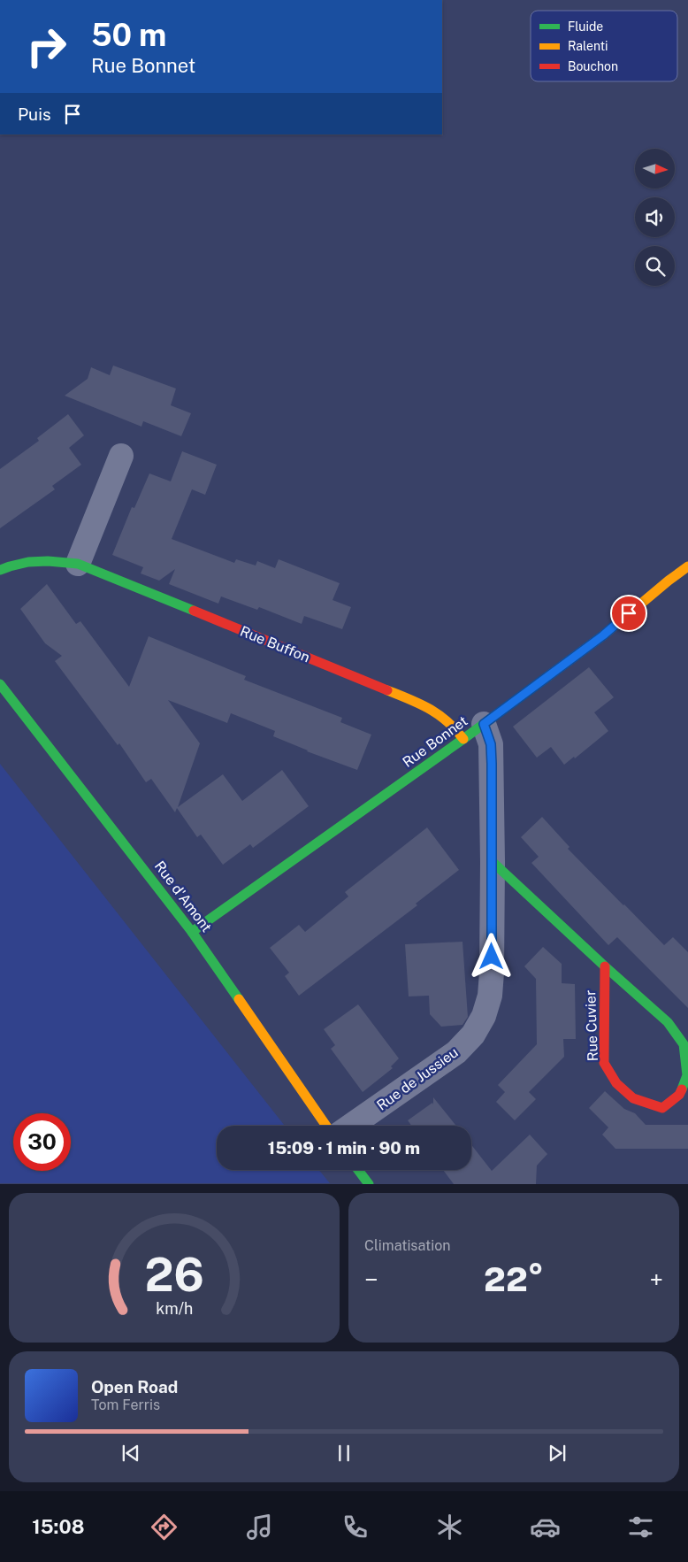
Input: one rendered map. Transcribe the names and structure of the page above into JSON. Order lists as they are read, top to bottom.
{
  "streets": {
    "street": [
      "Rue Buffon",
      "Rue Bonnet",
      "Rue d'Amont",
      "Rue Cuvier",
      "Rue de Jussieu"
    ]
  },
  "crossings": [
    ["Rue Buffon", "Rue Bonnet"],
    ["Rue Bonnet", "Rue d'Amont"],
    ["Rue Bonnet", "Rue de Jussieu"],
    ["Rue Cuvier", "Rue de Jussieu"]
  ],
  "legend": ["Fluide", "Ralenti", "Bouchon"],
  "north": "right",
  "page": {
    "turn": ["50 m", "Rue Bonnet"],
    "then": "Puis",
    "limit": "30",
    "trip": "15:09 · 1 min · 90 m",
    "tile": "Climatisation",
    "heat": ["−", "22°", "+"],
    "song": ["Open Road", "Tom Ferris"],
    "tabs": "15:08",
    "gauge": ["26", "km/h"]
  }
}
